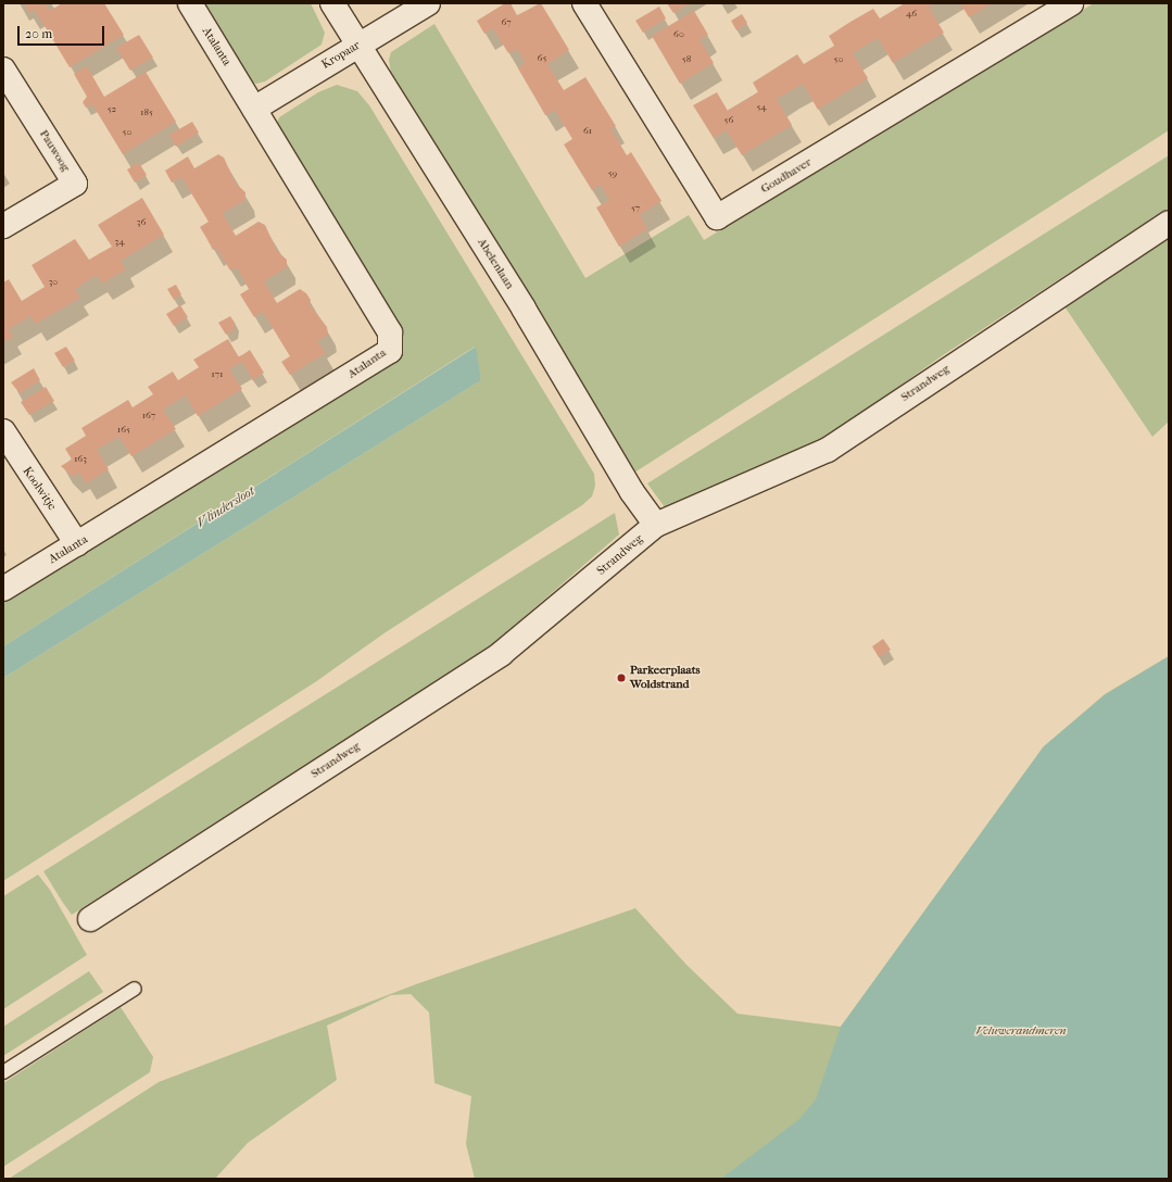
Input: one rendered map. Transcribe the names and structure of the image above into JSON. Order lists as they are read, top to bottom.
{
  "streets": {
    "street": [
      "Atalanta",
      "Kropaar",
      "Pauwoog",
      "Goudhaver",
      "Abelenlaan",
      "Strandweg",
      "Koolwitje"
    ]
  },
  "crossings": [
    ["Atalanta", "Kropaar"],
    ["Atalanta", "Koolwitje"],
    ["Kropaar", "Abelenlaan"],
    ["Abelenlaan", "Strandweg"]
  ],
  "water": ["Vlindersloot"],
  "parks": ["Veluwerandmeren"],
  "places": ["Parkeerplaats Woldstrand"],
  "house_numbers": [
    "46",
    "67",
    "60",
    "65",
    "58",
    "50",
    "54",
    "52",
    "185",
    "56",
    "61",
    "50",
    "59",
    "57",
    "36",
    "34",
    "30",
    "171",
    "167",
    "165",
    "163"
  ],
  "scale_bar": "20 m"
}
